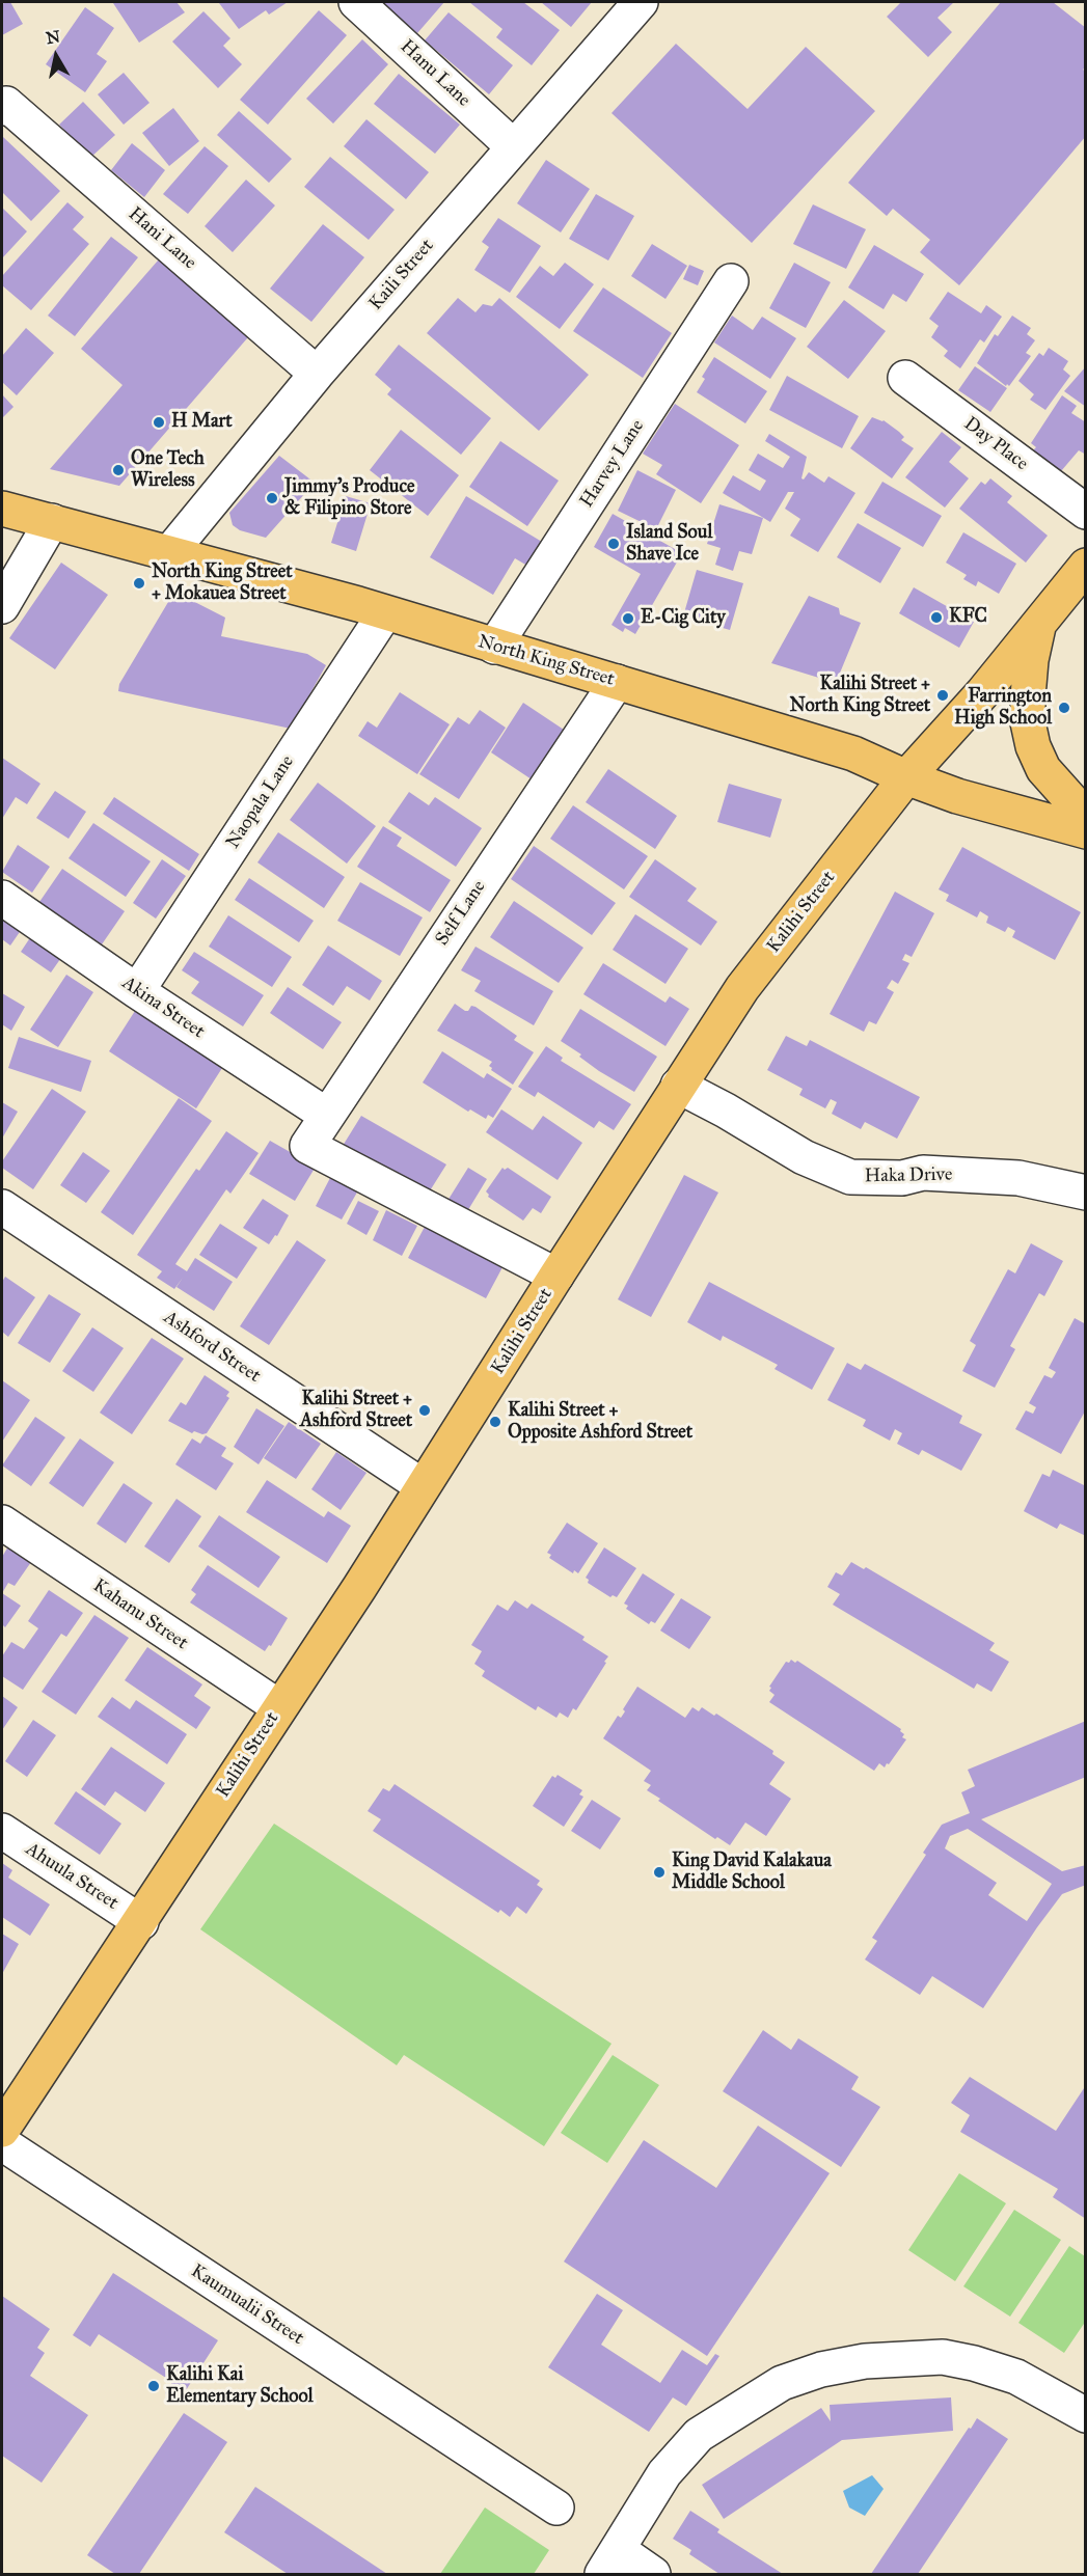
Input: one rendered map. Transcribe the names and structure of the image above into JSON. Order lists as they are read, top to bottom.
{
  "streets": {
    "main road": ["North King Street", "Kalihi Street"],
    "street": [
      "Hanu Lane",
      "Hani Lane",
      "Kaili Street",
      "Day Place",
      "Harvey Lane",
      "Naopala Lane",
      "Self Lane",
      "Akina Street",
      "Haka Drive",
      "Ashford Street",
      "Kahanu Street",
      "Ahuula Street",
      "Kaumualii Street"
    ]
  },
  "crossings": [
    ["Hanu Lane", "Kaili Street"],
    ["Hani Lane", "Kaili Street"],
    ["Kaili Street", "North King Street"],
    ["Harvey Lane", "North King Street"],
    ["North King Street", "Naopala Lane"],
    ["North King Street", "Kalihi Street"],
    ["North King Street", "Self Lane"],
    ["Naopala Lane", "Akina Street"],
    ["Kalihi Street", "Self Lane"],
    ["Kalihi Street", "Haka Drive"],
    ["Kalihi Street", "Ashford Street"],
    ["Kalihi Street", "Kahanu Street"],
    ["Kalihi Street", "Ahuula Street"],
    ["Self Lane", "Akina Street"]
  ],
  "places": [
    "H Mart",
    "One Tech Wireless",
    "Jimmy's Produce & Filipino Store",
    "Island Soul Shave Ice",
    "North King Street + Mokauea Street",
    "KFC",
    "E-Cig City",
    "Kalihi Street + North King Street",
    "Farrington High School",
    "Kalihi Street + Ashford Street",
    "Kalihi Street + Opposite Ashford Street",
    "King David Kalakaua Middle School",
    "Kalihi Kai Elementary School"
  ],
  "north": "top"
}
